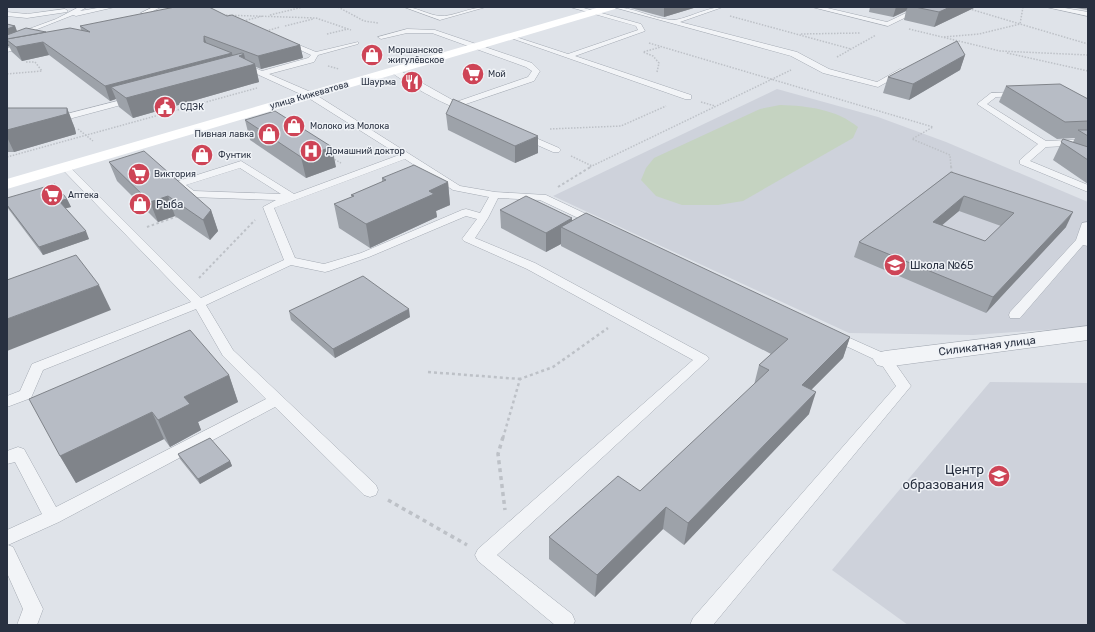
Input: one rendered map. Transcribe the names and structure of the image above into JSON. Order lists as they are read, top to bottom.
{
  "streets": {
    "main road": ["улица Кижеватова"],
    "street": ["Силикатная улица"]
  },
  "places": {
    "shop": [
      "Моршанское жигулёвское",
      "Молоко из Молока",
      "Пивная лавка",
      "Фунтик",
      "Рыба"
    ],
    "supermarket": ["Мой", "Виктория", "Аптека"],
    "restaurant": ["Шаурма"],
    "public building": ["СДЭК"],
    "hospital": ["Домашний доктор"],
    "school or university": ["Школа №65", "Центр образования"]
  }
}
